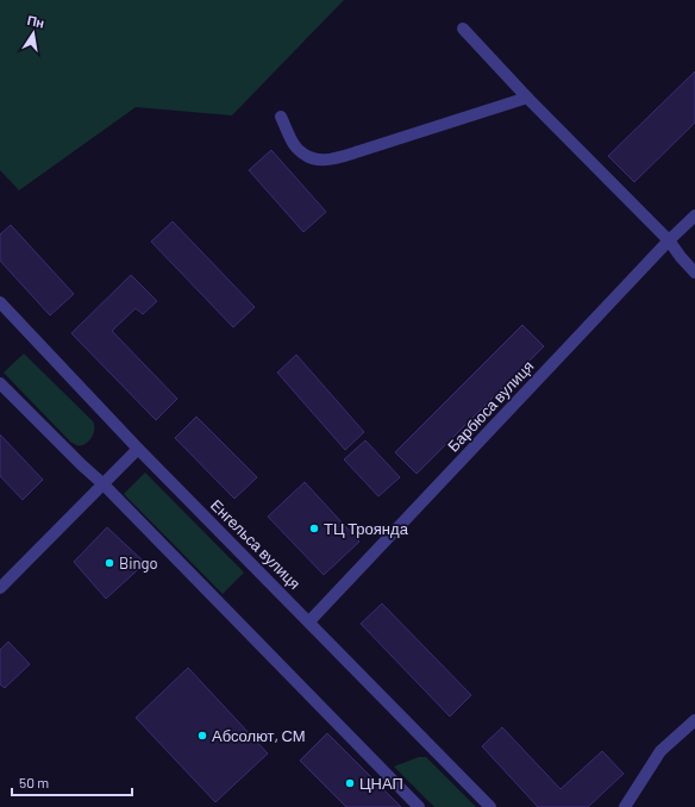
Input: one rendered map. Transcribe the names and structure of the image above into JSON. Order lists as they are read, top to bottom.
{
  "streets": {
    "street": ["Барбюса вулиця", "Енгельса вулиця"]
  },
  "crossings": [
    ["Барбюса вулиця", "Енгельса вулиця"]
  ],
  "places": [
    "ТЦ Троянда",
    "Bingo",
    "Абсолют, СМ",
    "ЦНАП"
  ],
  "scale_bar": "50 m",
  "north": "top"
}
